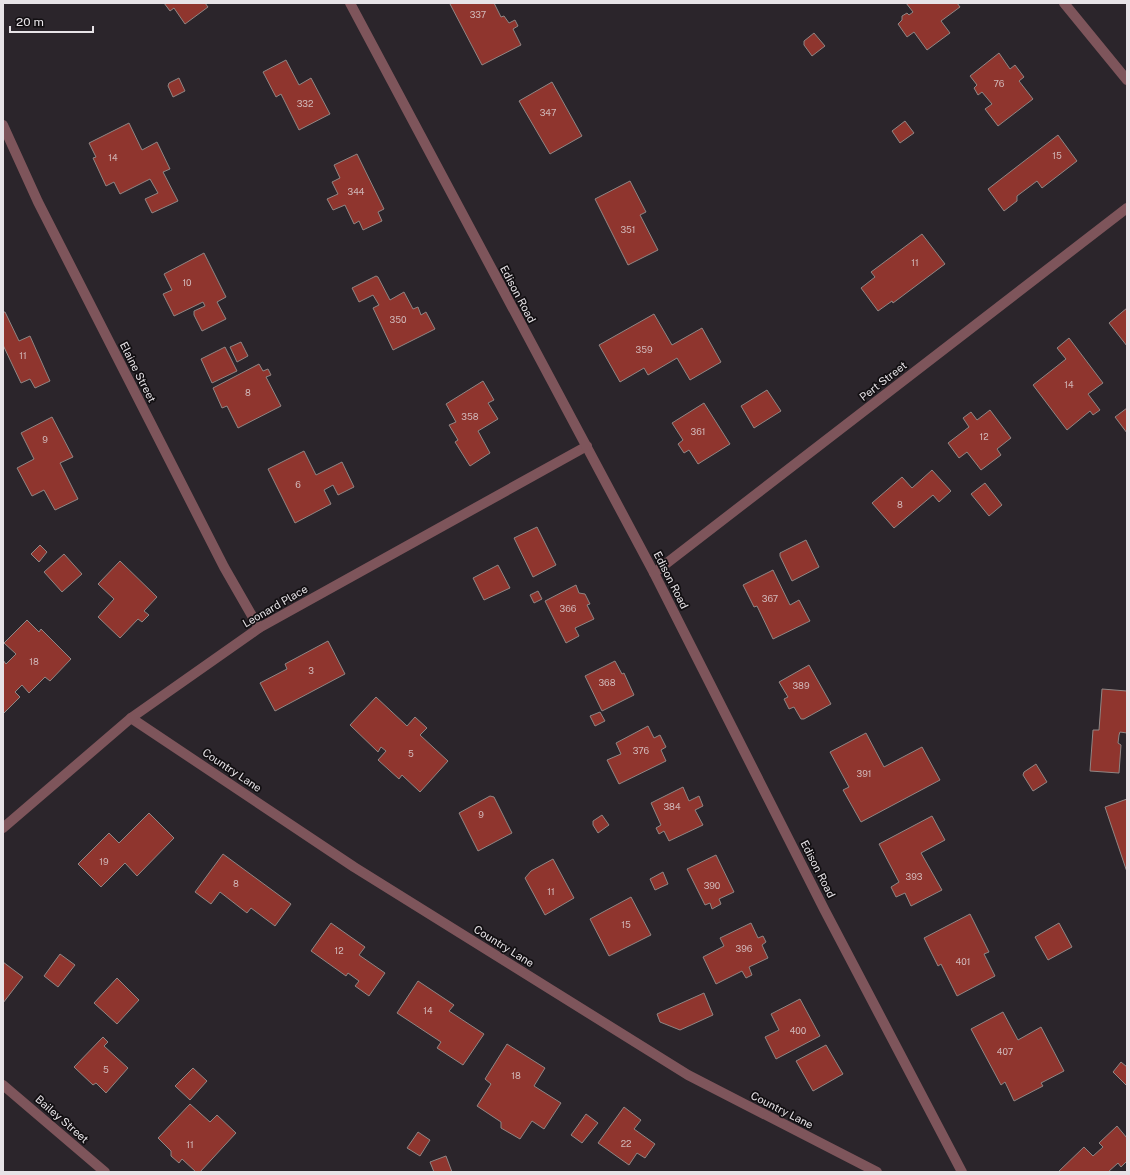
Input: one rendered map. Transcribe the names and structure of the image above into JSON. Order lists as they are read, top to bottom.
{
  "streets": {
    "street": [
      "Edison Road",
      "Elaine Street",
      "Pert Street",
      "Leonard Place",
      "Country Lane",
      "Bailey Street"
    ]
  },
  "crossings": [
    ["Edison Road", "Pert Street"],
    ["Edison Road", "Leonard Place"],
    ["Elaine Street", "Leonard Place"],
    ["Leonard Place", "Country Lane"]
  ],
  "house_numbers": [
    "337",
    "76",
    "332",
    "347",
    "15",
    "14",
    "344",
    "351",
    "11",
    "10",
    "350",
    "359",
    "11",
    "14",
    "8",
    "358",
    "361",
    "12",
    "9",
    "6",
    "8",
    "367",
    "366",
    "18",
    "3",
    "368",
    "389",
    "376",
    "5",
    "391",
    "384",
    "9",
    "19",
    "393",
    "8",
    "390",
    "11",
    "15",
    "396",
    "12",
    "401",
    "14",
    "400",
    "407",
    "5",
    "18",
    "22",
    "11"
  ],
  "scale_bar": "20 m"
}
